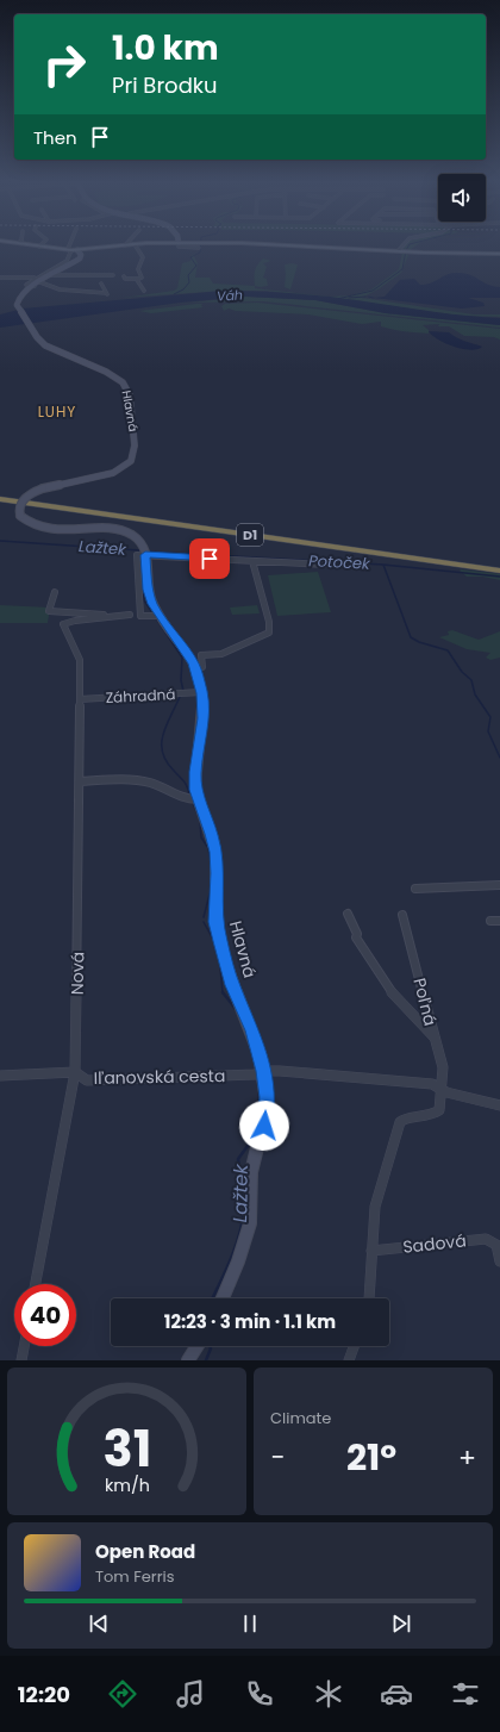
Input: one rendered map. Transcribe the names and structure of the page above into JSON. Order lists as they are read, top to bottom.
{
  "streets": {
    "highway": ["D1"],
    "street": [
      "Hlavná",
      "Záhradná",
      "Nová",
      "Poľná",
      "Iľanovská cesta",
      "Sadová"
    ]
  },
  "crossings": [
    ["Hlavná", "Záhradná"],
    ["Hlavná", "Iľanovská cesta"],
    ["Záhradná", "Nová"],
    ["Nová", "Iľanovská cesta"],
    ["Poľná", "Iľanovská cesta"],
    ["Poľná", "Sadová"]
  ],
  "districts": ["LUHY"],
  "water": ["Váh", "Lažtek", "Potoček"],
  "page": {
    "turn": ["1.0 km", "Pri Brodku"],
    "then": "Then",
    "limit": "40",
    "trip": "12:23 · 3 min · 1.1 km",
    "tile": "Climate",
    "heat": ["−", "21°", "+"],
    "song": ["Open Road", "Tom Ferris"],
    "tabs": "12:20",
    "gauge": ["31", "km/h"]
  }
}
